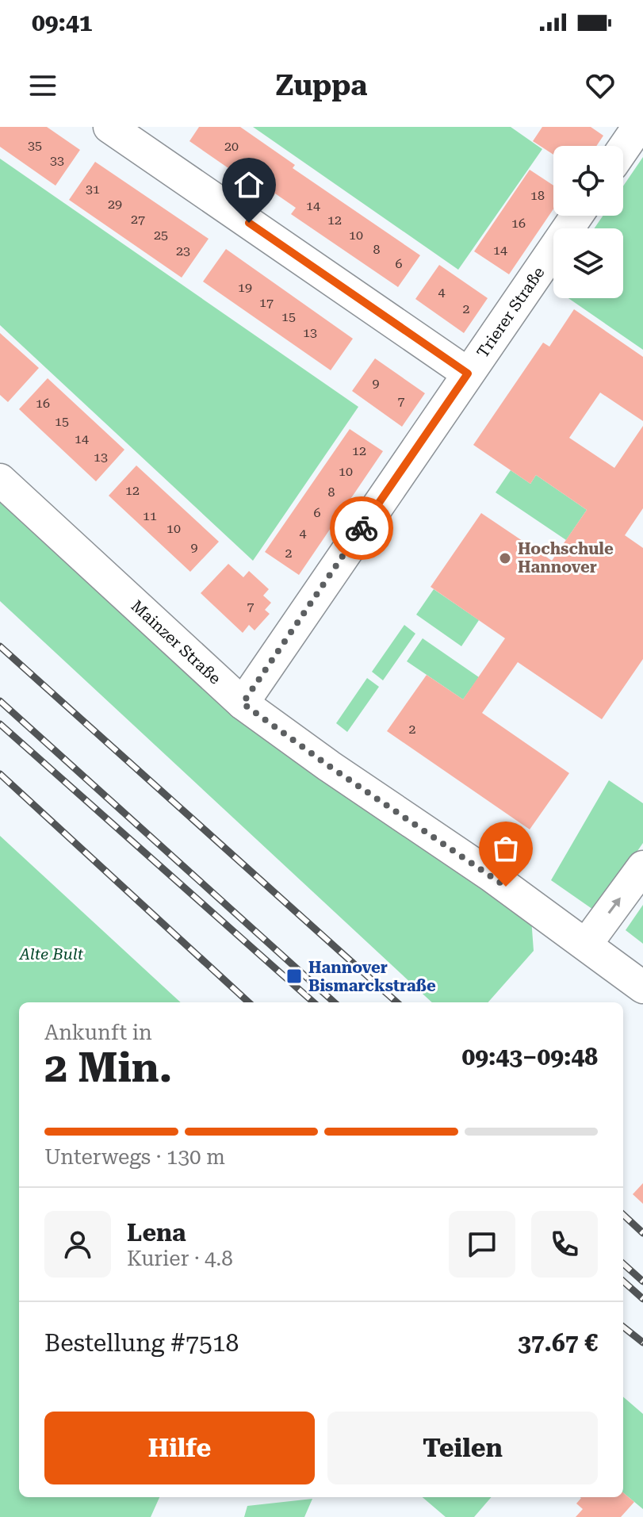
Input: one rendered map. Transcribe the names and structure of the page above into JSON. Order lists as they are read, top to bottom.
{
  "streets": {
    "street": ["Trierer Straße", "Mainzer Straße"]
  },
  "crossings": [
    ["Trierer Straße", "Mainzer Straße"]
  ],
  "parks": ["Alte Bult"],
  "places": {
    "other": ["Hochschule Hannover"],
    "transit": ["Hannover Bismarckstraße"]
  },
  "house_numbers": [
    "35",
    "20",
    "33",
    "31",
    "18",
    "29",
    "14",
    "27",
    "12",
    "16",
    "25",
    "10",
    "8",
    "14",
    "23",
    "6",
    "19",
    "4",
    "17",
    "2",
    "15",
    "13",
    "9",
    "7",
    "16",
    "15",
    "14",
    "12",
    "13",
    "10",
    "12",
    "8",
    "6",
    "11",
    "10",
    "4",
    "9",
    "2",
    "7",
    "2"
  ],
  "page": {
    "status": "09:41",
    "header": "Zuppa",
    "heading": ["2 Min.", "Ankunft in", "09:43–09:48"],
    "panel": [
      "Lena",
      "Kurier · 4.8",
      "Bestellung #7518",
      "37.67 €"
    ],
    "bar": "Unterwegs · 130 m",
    "buttons": ["Hilfe", "Teilen"]
  }
}
